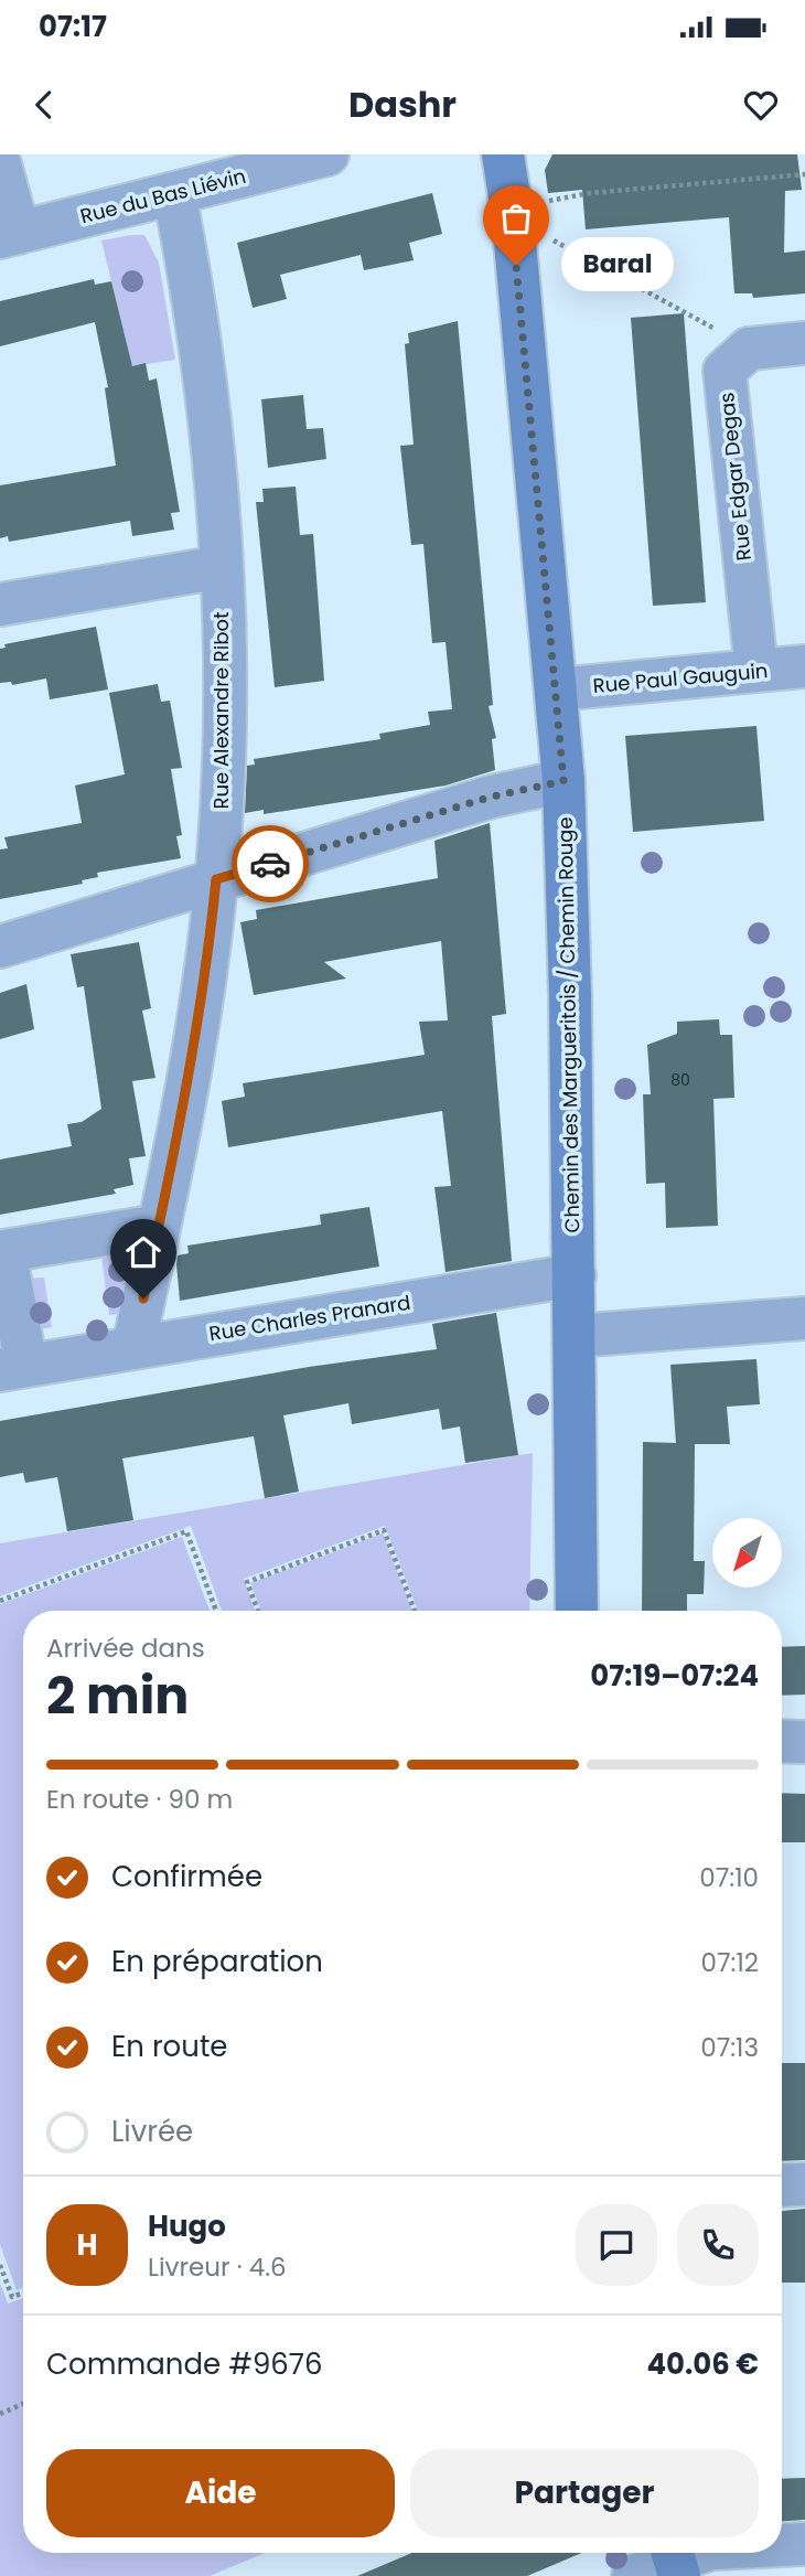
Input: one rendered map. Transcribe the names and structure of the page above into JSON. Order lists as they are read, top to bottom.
{
  "streets": {
    "street": [
      "Rue du Bas Liévin",
      "Rue Edgar Degas",
      "Rue Paul Gauguin",
      "Rue Alexandre Ribot",
      "Chemin des Margueritois / Chemin Rouge",
      "Rue Charles Pranard"
    ]
  },
  "crossings": [
    ["Rue du Bas Liévin", "Rue Alexandre Ribot"],
    ["Rue Edgar Degas", "Rue Paul Gauguin"],
    ["Rue Paul Gauguin", "Chemin des Margueritois / Chemin Rouge"],
    ["Rue Alexandre Ribot", "Rue Charles Pranard"],
    ["Chemin des Margueritois / Chemin Rouge", "Rue Charles Pranard"]
  ],
  "places": ["Baral"],
  "house_numbers": ["80"],
  "north": "bottom left",
  "page": {
    "status": "07:17",
    "header": "Dashr",
    "bubble": "Baral",
    "heading": ["2 min", "Arrivée dans", "07:19–07:24"],
    "panel": [
      "Hugo",
      "Livreur · 4.6",
      "Commande #9676",
      "40.06 €"
    ],
    "bar": "En route · 90 m",
    "list": [
      ["Confirmée", "07:10"],
      ["En préparation", "07:12"],
      ["En route", "07:13"],
      "Livrée"
    ],
    "round": "H",
    "buttons": ["Aide", "Partager"]
  }
}
